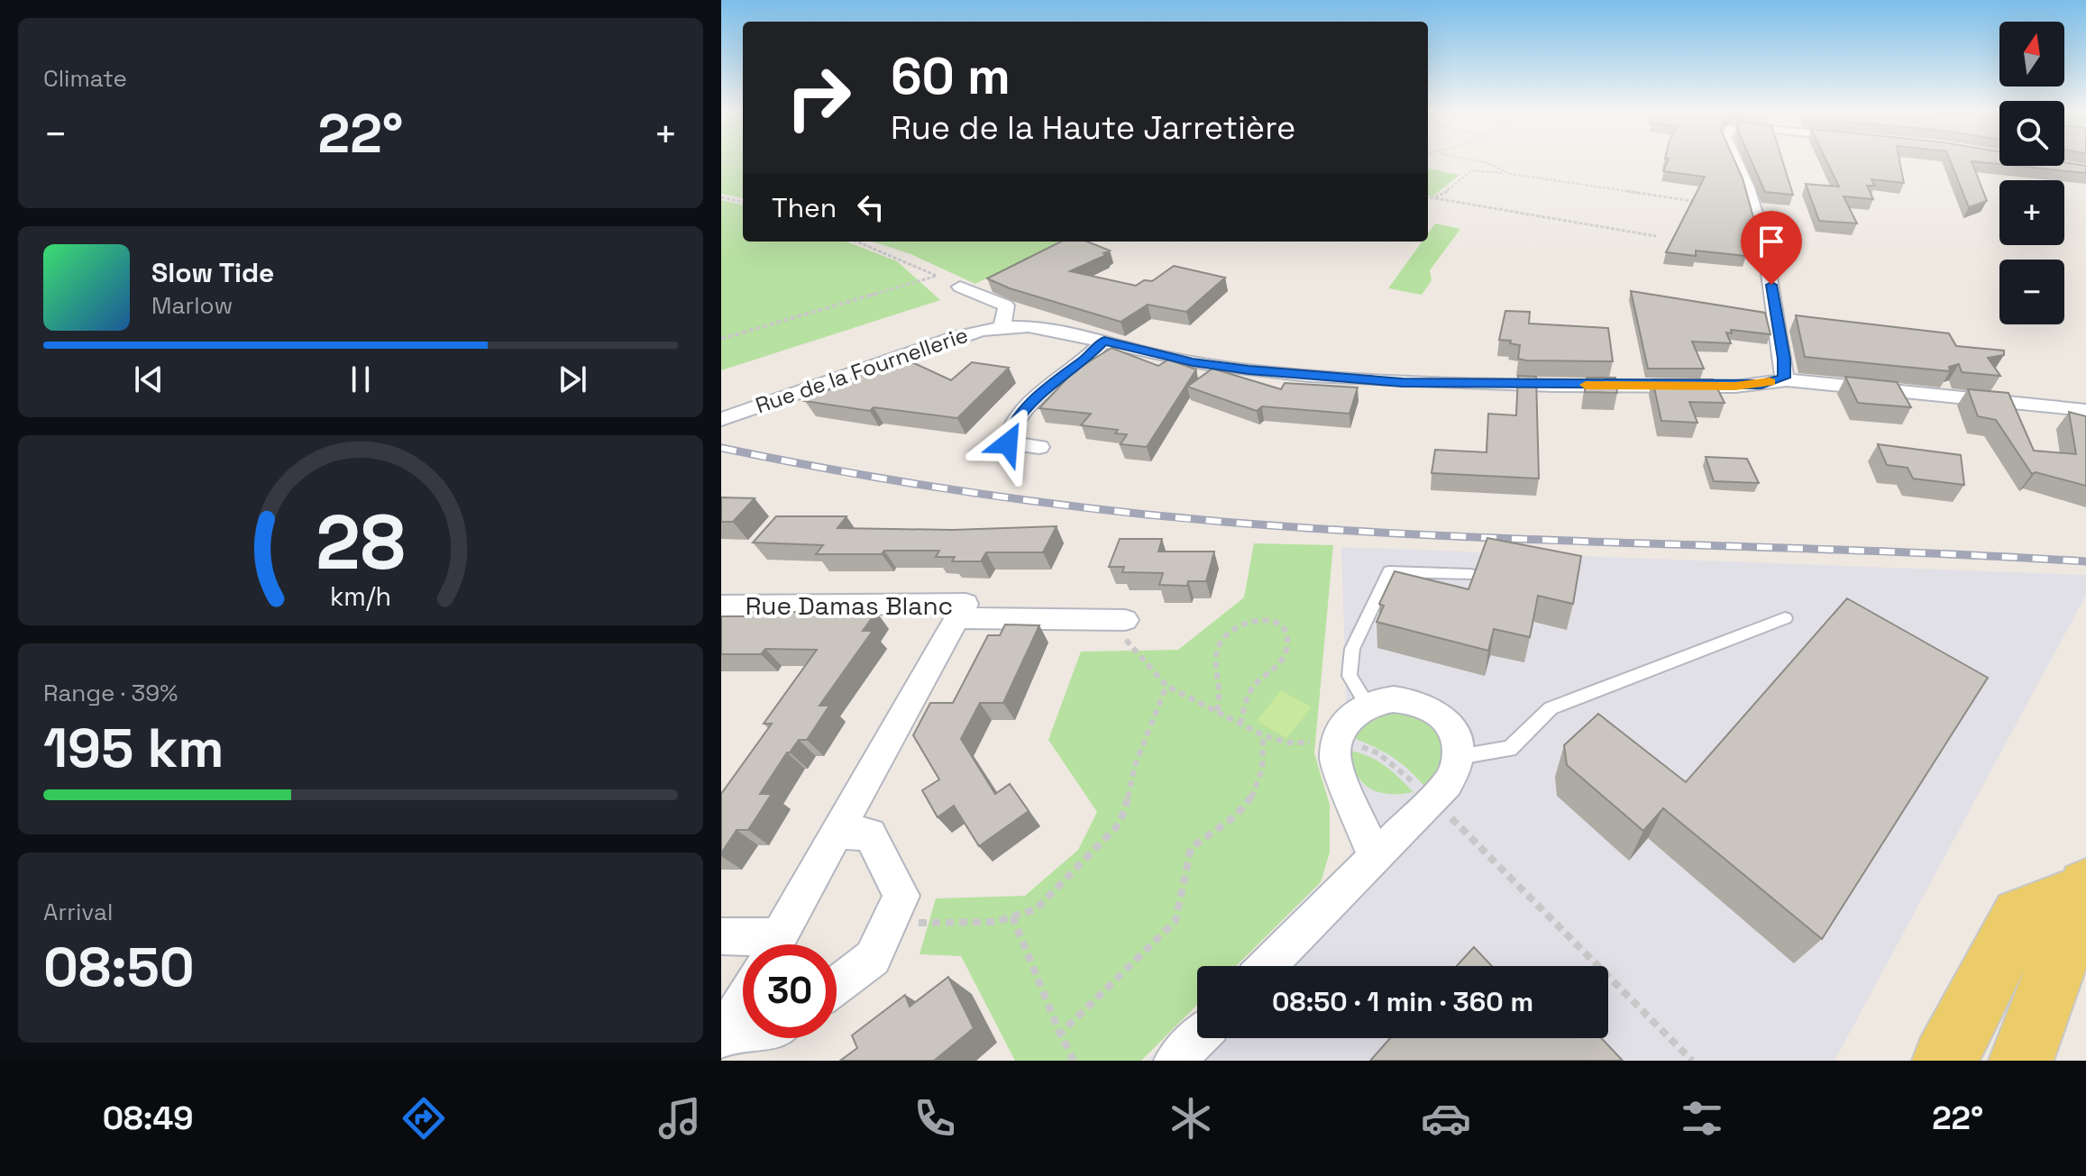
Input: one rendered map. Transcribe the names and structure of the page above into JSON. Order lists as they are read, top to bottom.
{
  "streets": {
    "street": ["Rue de la Fournellerie", "Rue Damas Blanc"]
  },
  "north": "top",
  "page": {
    "tile": [
      "Climate",
      ["Range · 39%", "195 km"],
      ["Arrival", "08:50"]
    ],
    "map_buttons": ["+", "−"],
    "turn": ["60 m", "Rue de la Haute Jarretière"],
    "heat": ["−", "22°", "+"],
    "then": "Then",
    "song": ["Slow Tide", "Marlow"],
    "limit": "30",
    "trip": "08:50 · 1 min · 360 m",
    "tabs": ["08:49", "22°"],
    "gauge": ["28", "km/h"]
  }
}
